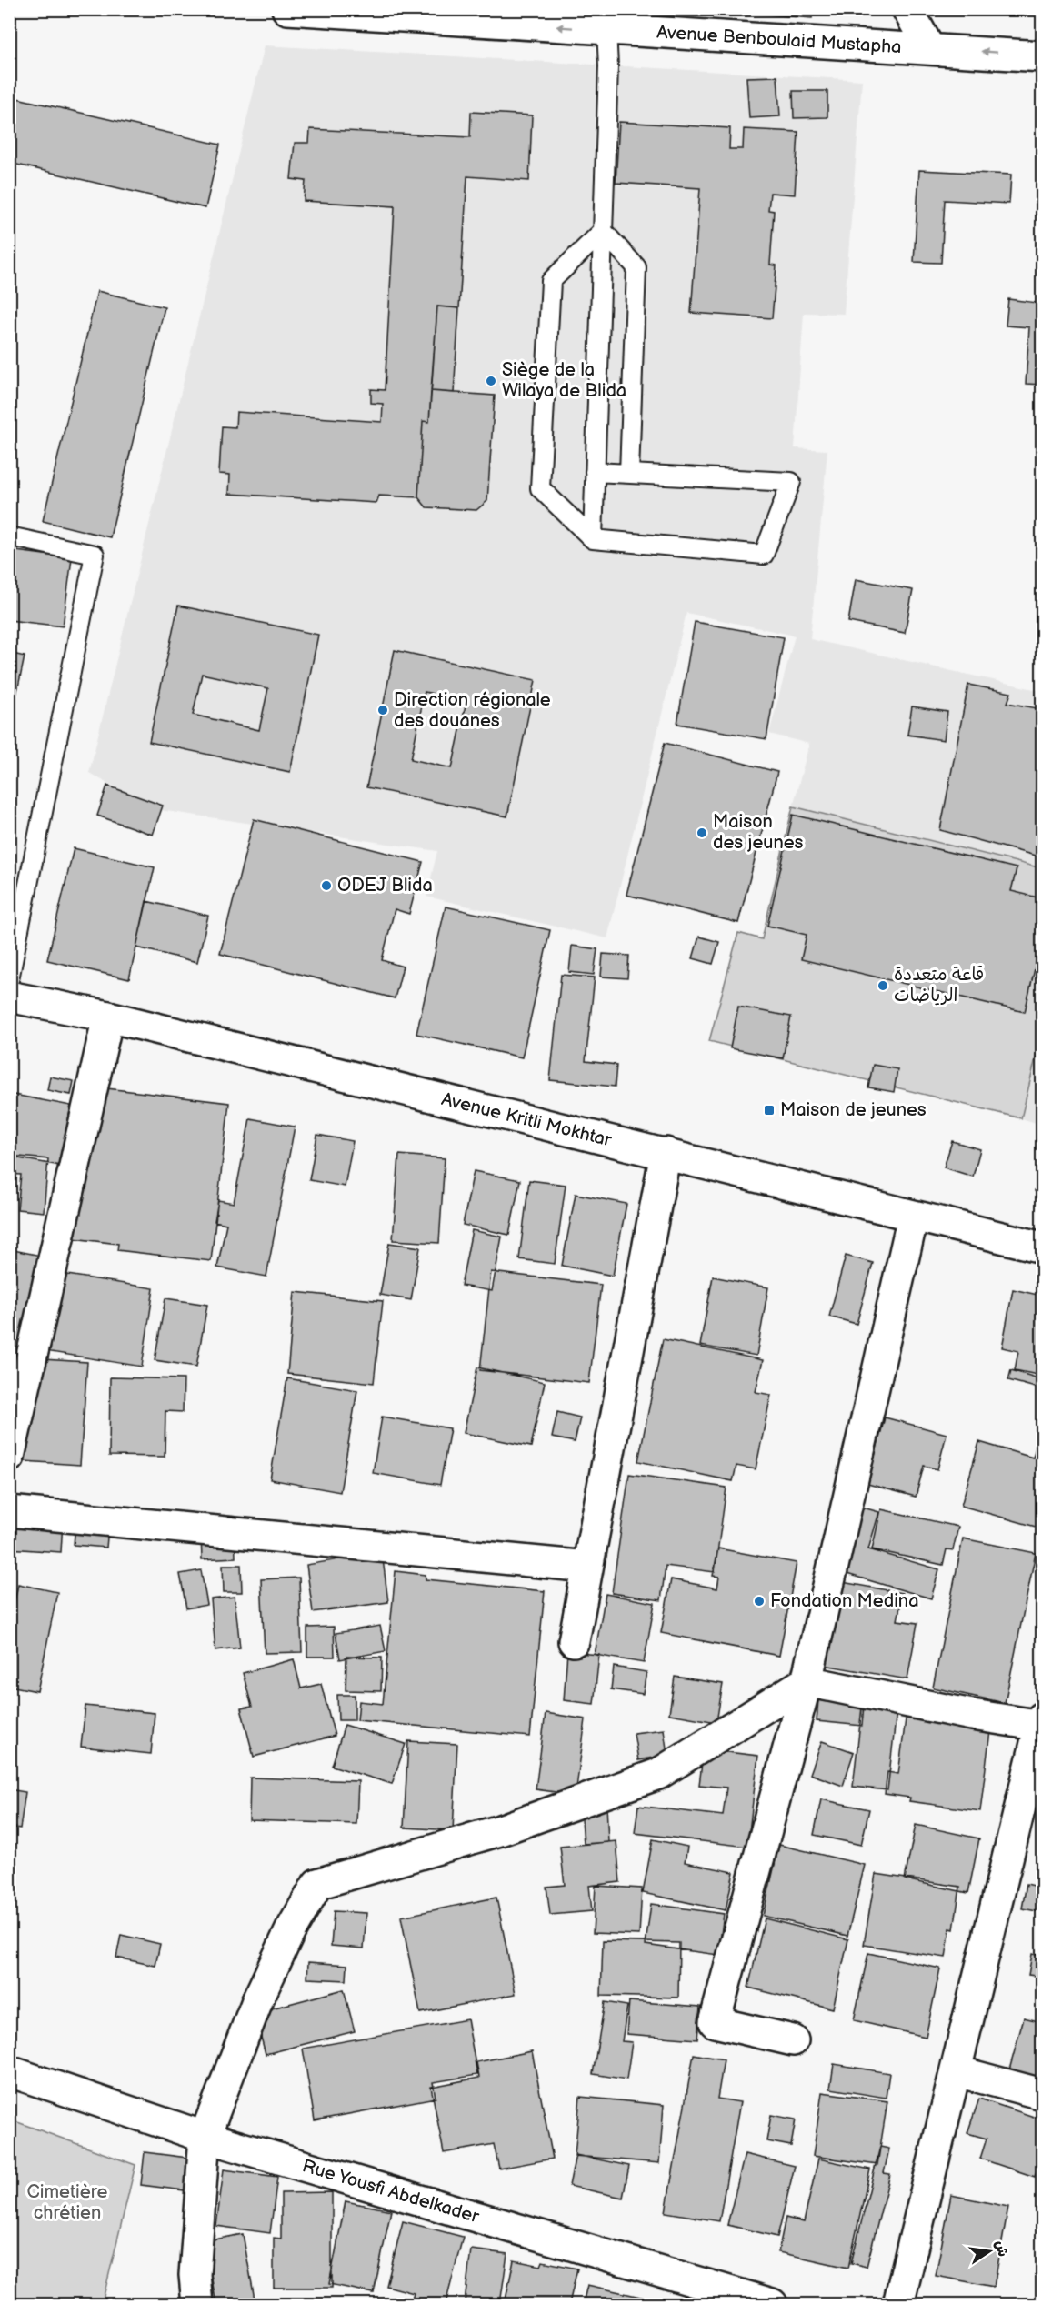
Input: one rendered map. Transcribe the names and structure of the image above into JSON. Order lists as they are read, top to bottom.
{
  "streets": {
    "street": ["Avenue Benboulaid Mustapha", "Avenue Kritli Mokhtar", "Rue Yousfi Abdelkader"]
  },
  "one_way": ["Avenue Benboulaid Mustapha"],
  "parks": ["Cimetière chrétien"],
  "places": {
    "other": [
      "Siège de la Wilaya de Blida",
      "Direction régionale des douanes",
      "Maison des jeunes",
      "ODEJ Blida",
      "قاعة متعددة الرياضات",
      "Fondation Medina"
    ],
    "transit": ["Maison de jeunes"]
  },
  "north": "right"
}
